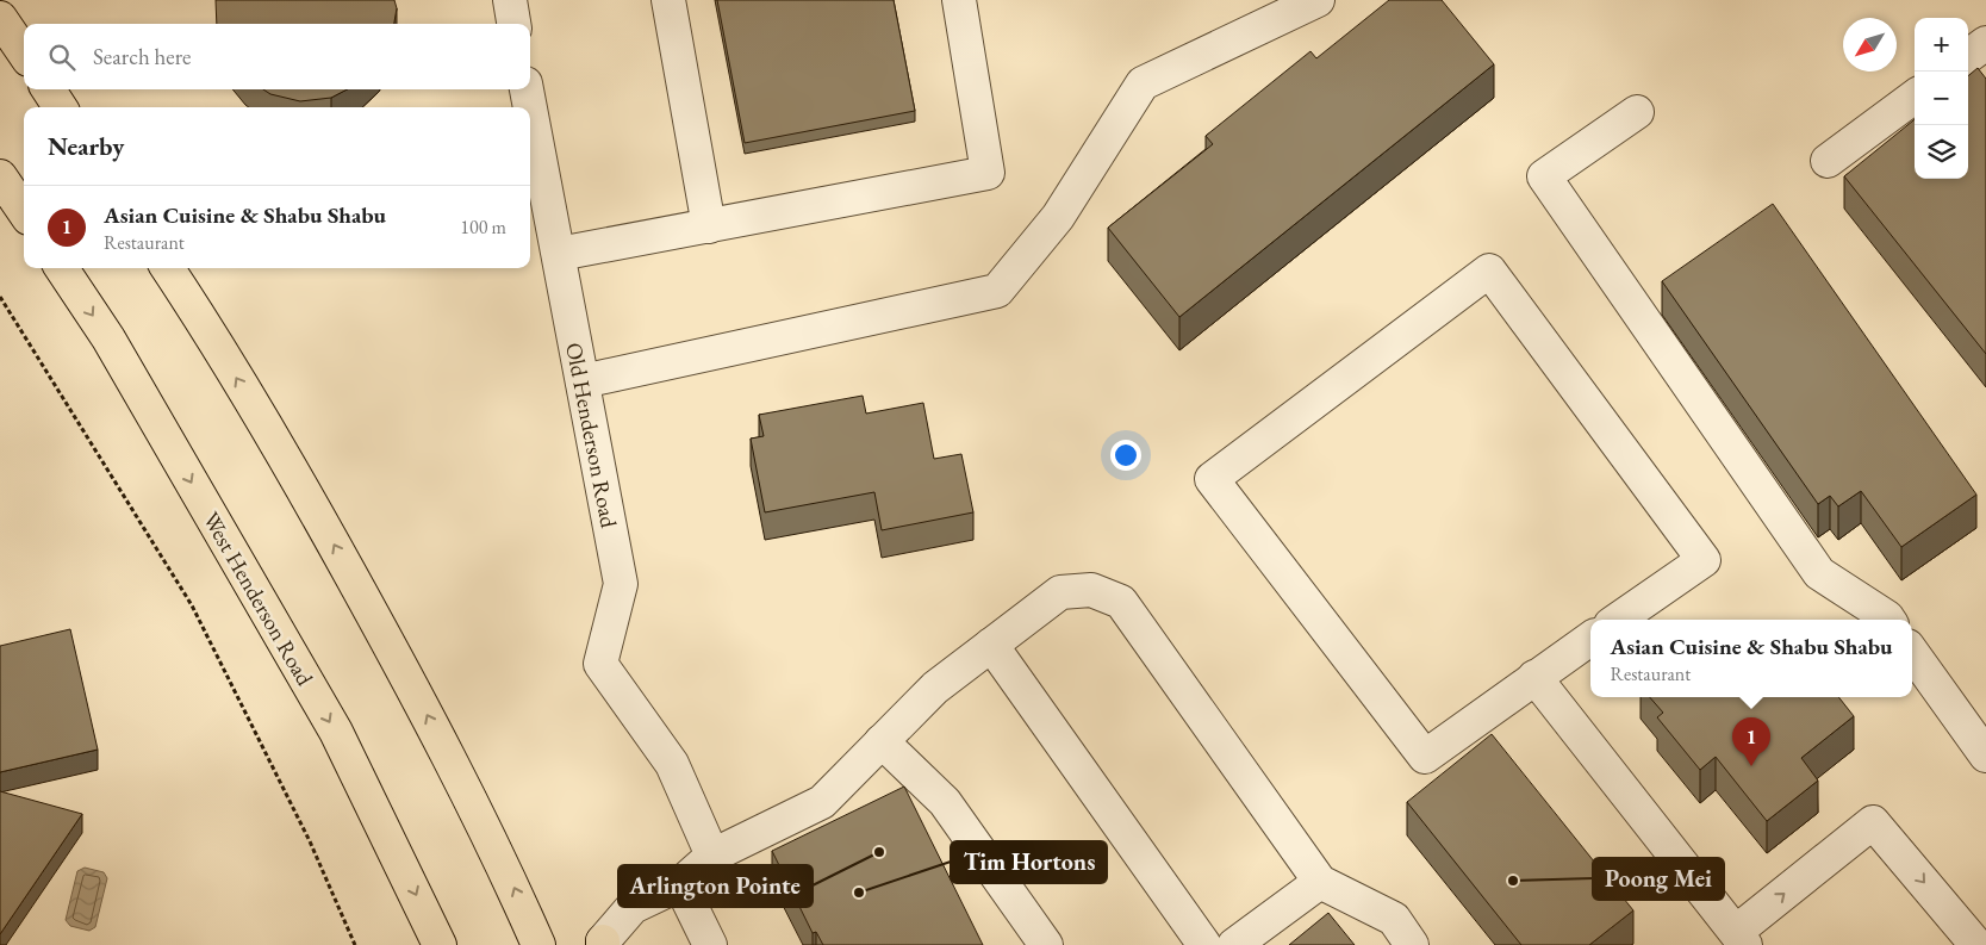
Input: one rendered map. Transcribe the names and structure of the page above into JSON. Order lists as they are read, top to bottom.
{
  "streets": {
    "main road": ["West Henderson Road"],
    "street": ["Old Henderson Road"]
  },
  "places": ["Arlington Pointe", "Poong Mei", "Tim Hortons"],
  "north": "bottom left",
  "page": {
    "map_buttons": ["+", "−"],
    "search": "Search here",
    "heading": "Nearby",
    "list": [
      {
        "mark": "1",
        "name": "Asian Cuisine & Shabu Shabu",
        "note": "Restaurant",
        "value": "100 m"
      }
    ],
    "popup": ["Asian Cuisine & Shabu Shabu", "Restaurant"],
    "pins": "1"
  }
}
